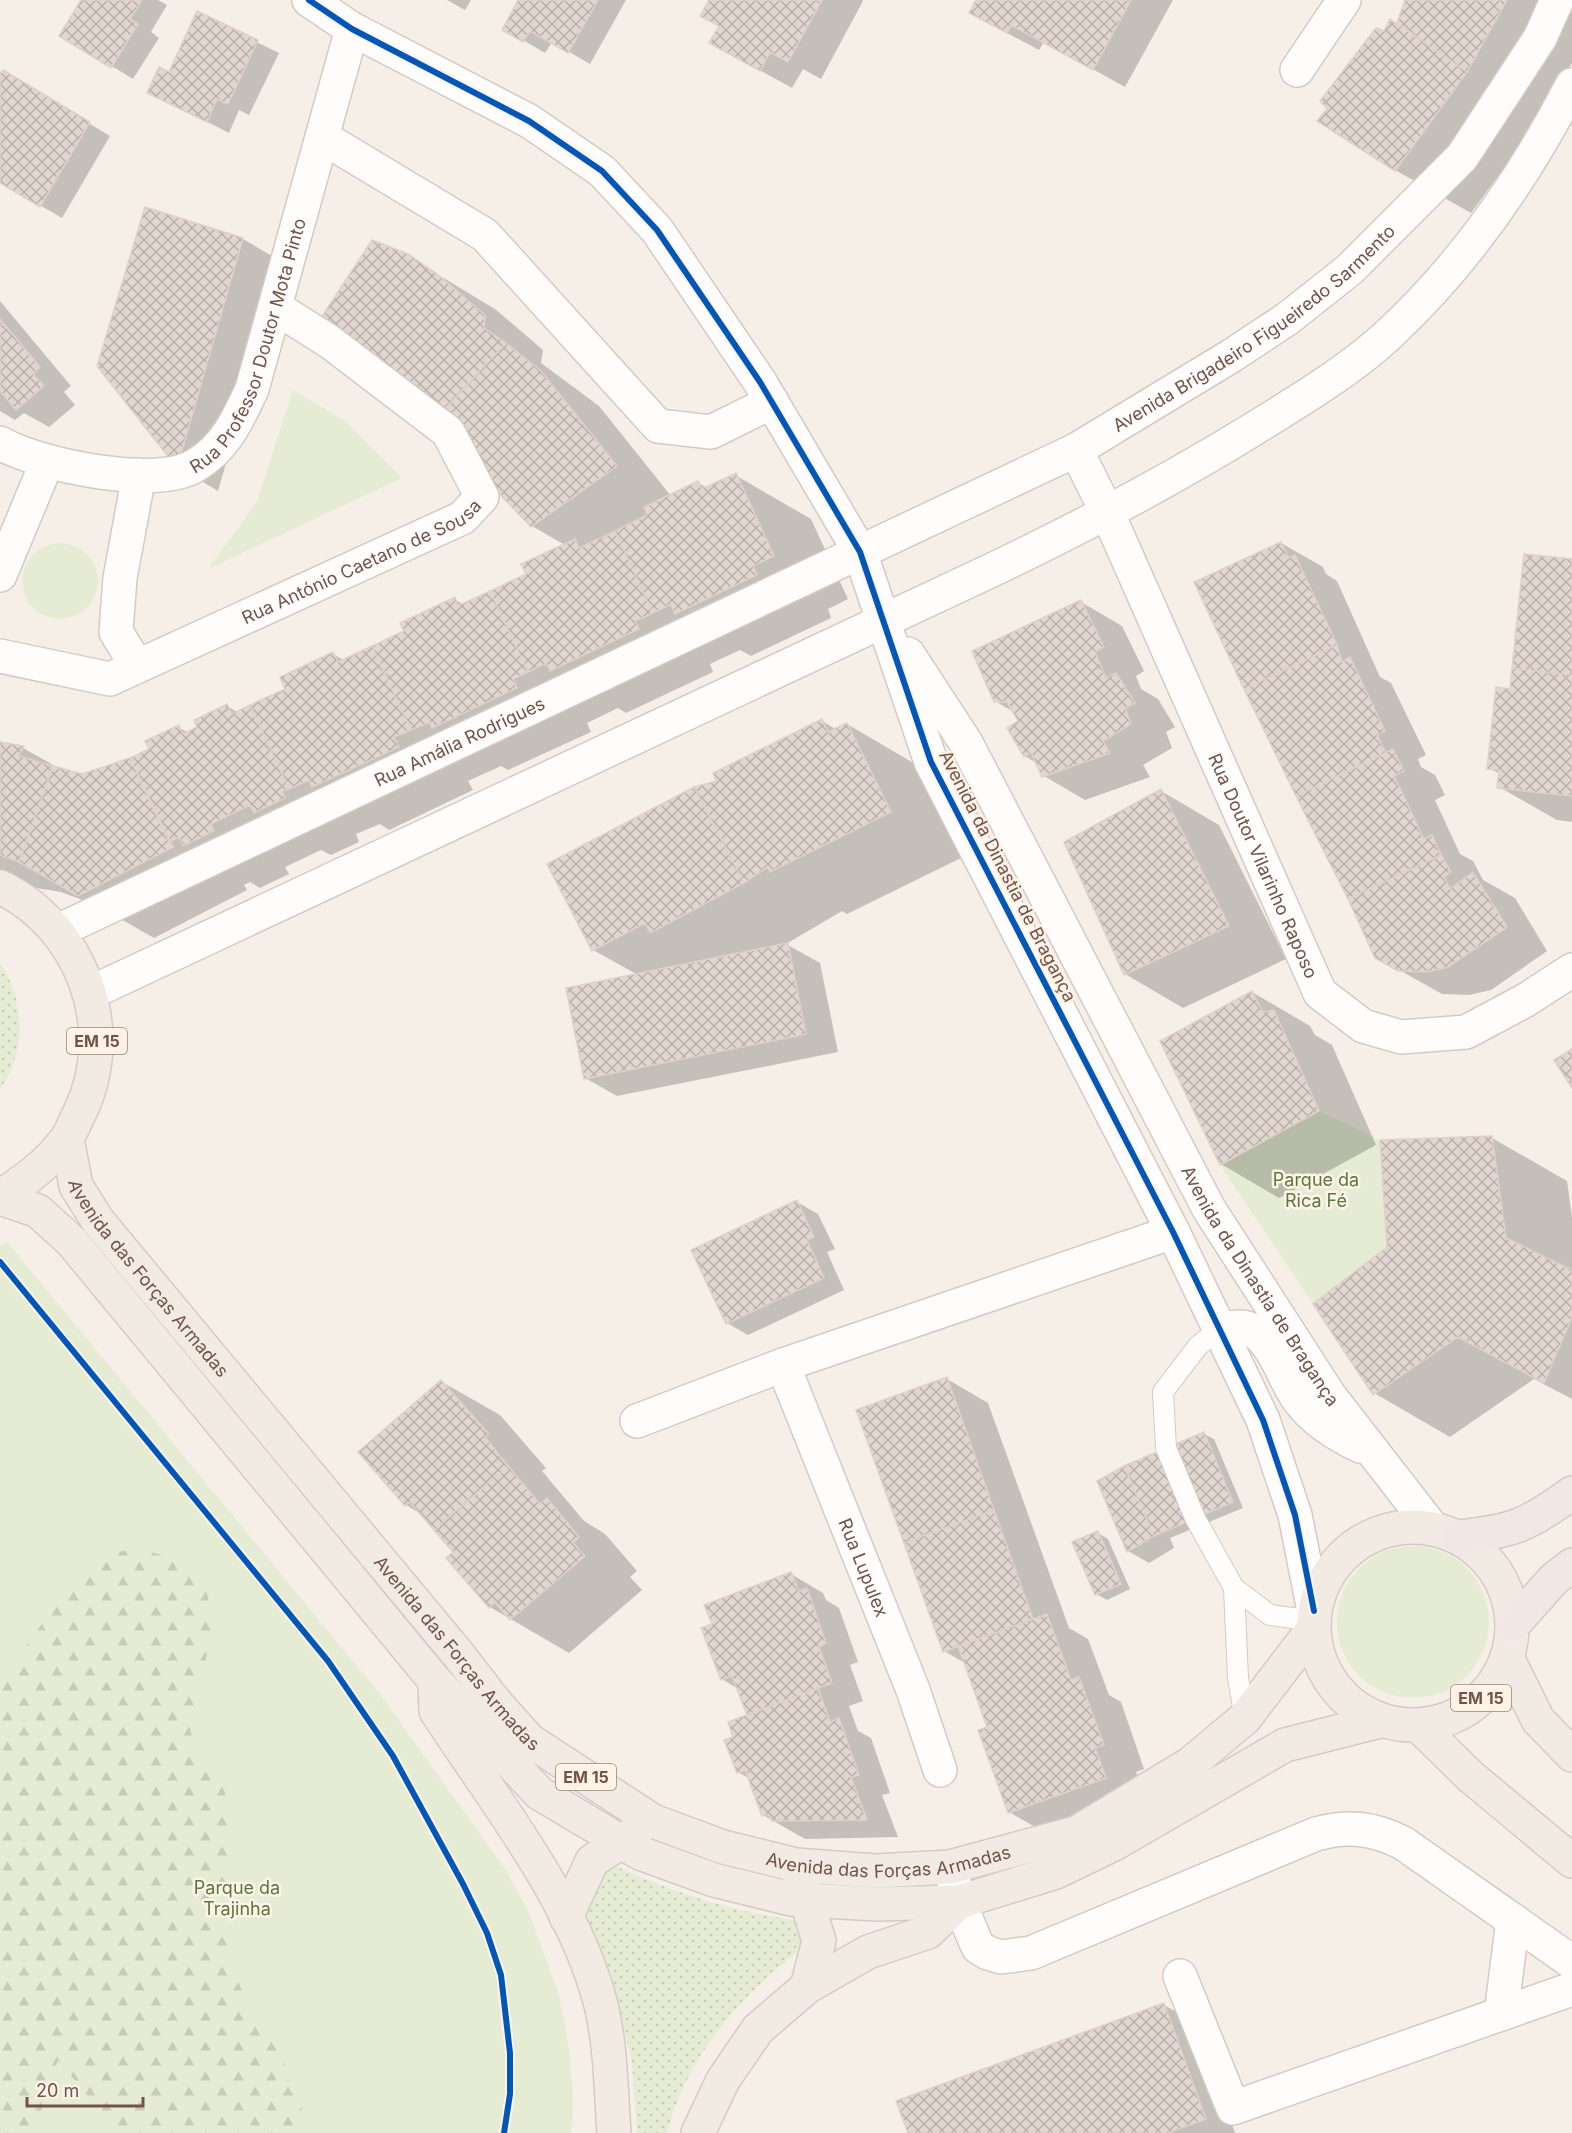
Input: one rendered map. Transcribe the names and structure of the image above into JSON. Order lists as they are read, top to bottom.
{
  "streets": {
    "main road": ["EM 15", "Avenida das Forças Armadas"],
    "street": [
      "Avenida Brigadeiro Figueiredo Sarmento",
      "Rua Professor Doutor Mota Pinto",
      "Rua António Caetano de Sousa",
      "Rua Amália Rodrigues",
      "Rua Doutor Vilarinho Raposo",
      "Avenida da Dinastia de Bragança",
      "Rua Lupulex"
    ]
  },
  "crossings": [
    ["Avenida Brigadeiro Figueiredo Sarmento", "Rua Amália Rodrigues"],
    ["Avenida Brigadeiro Figueiredo Sarmento", "Rua Doutor Vilarinho Raposo"],
    ["Avenida Brigadeiro Figueiredo Sarmento", "Avenida da Dinastia de Bragança"],
    ["Rua Professor Doutor Mota Pinto", "Rua António Caetano de Sousa"],
    ["Rua Professor Doutor Mota Pinto", "Avenida da Dinastia de Bragança"],
    ["Rua Amália Rodrigues", "Avenida da Dinastia de Bragança"],
    ["Rua Amália Rodrigues", "EM 15"],
    ["Avenida da Dinastia de Bragança", "EM 15"],
    ["Avenida da Dinastia de Bragança", "Avenida das Forças Armadas"],
    ["EM 15", "Avenida das Forças Armadas"]
  ],
  "parks": ["Parque da Rica Fé", "Parque da Trajinha"],
  "scale_bar": "20 m"
}
